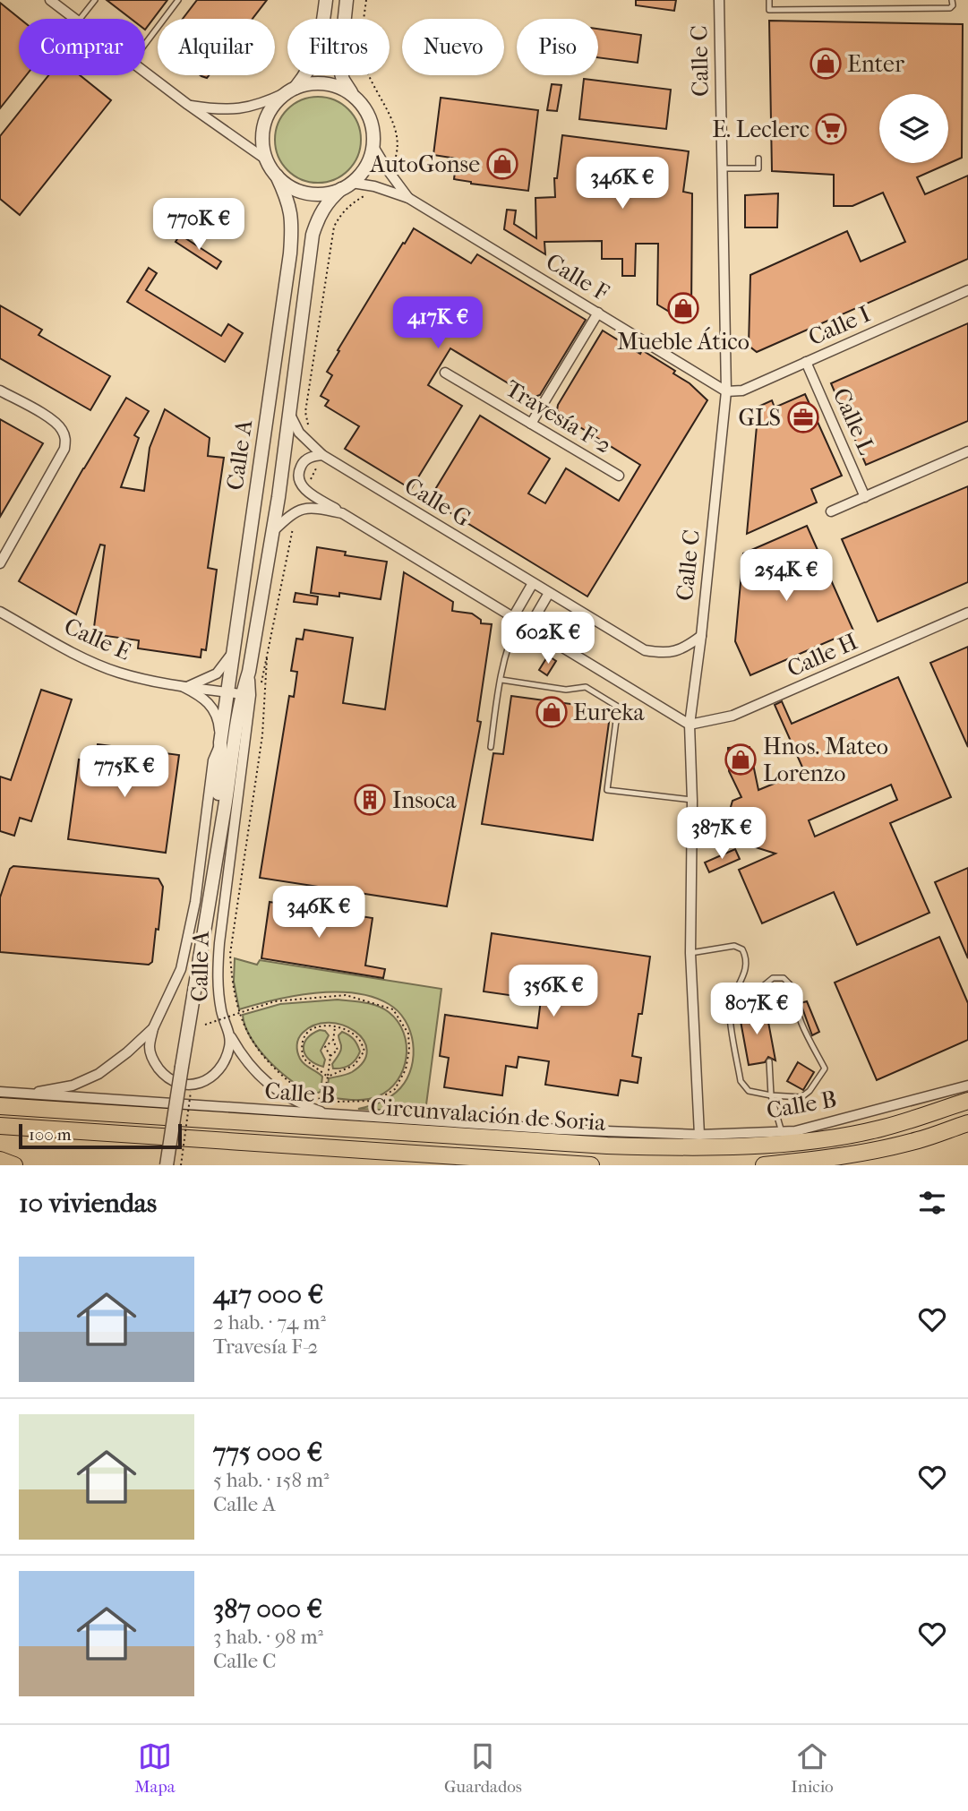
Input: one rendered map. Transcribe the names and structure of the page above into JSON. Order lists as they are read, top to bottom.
{
  "streets": {
    "highway": ["Circunvalación de Soria"],
    "street": [
      "Calle C",
      "Calle F",
      "Calle I",
      "Travesía F-2",
      "Calle L",
      "Calle A",
      "Calle G",
      "Calle E",
      "Calle H",
      "Calle B"
    ]
  },
  "crossings": [
    ["Calle C", "Calle F"],
    ["Calle C", "Calle I"],
    ["Calle C", "Calle G"],
    ["Calle C", "Calle H"],
    ["Calle C", "Calle B"],
    ["Calle F", "Calle I"],
    ["Calle F", "Calle A"],
    ["Calle I", "Calle L"],
    ["Calle A", "Calle G"],
    ["Calle A", "Calle E"],
    ["Calle A", "Calle B"]
  ],
  "places": {
    "shop": [
      "Enter",
      "AutoGonse",
      "Mueble Ático",
      "Eureka",
      "Hnos. Mateo Lorenzo"
    ],
    "supermarket": ["E. Leclerc"],
    "office": ["GLS"],
    "building": ["Insoca"]
  },
  "scale_bar": "100 m",
  "page": {
    "chip": [
      "Comprar",
      "Alquilar",
      "Filtros",
      "Nuevo",
      "Piso"
    ],
    "price": [
      "346K €",
      "770K €",
      "417K €",
      "254K €",
      "602K €",
      "775K €",
      "387K €",
      "346K €",
      "356K €",
      "807K €"
    ],
    "scale": "100 m",
    "heading": "10 viviendas",
    "list": [
      {
        "name": "417 000 €",
        "note": "2 hab. · 74 m² · Travesía F-2"
      },
      {
        "name": "775 000 €",
        "note": "5 hab. · 158 m² · Calle A"
      },
      {
        "name": "387 000 €",
        "note": "3 hab. · 98 m² · Calle C"
      }
    ],
    "tabs": ["Mapa", "Guardados", "Inicio"]
  }
}
